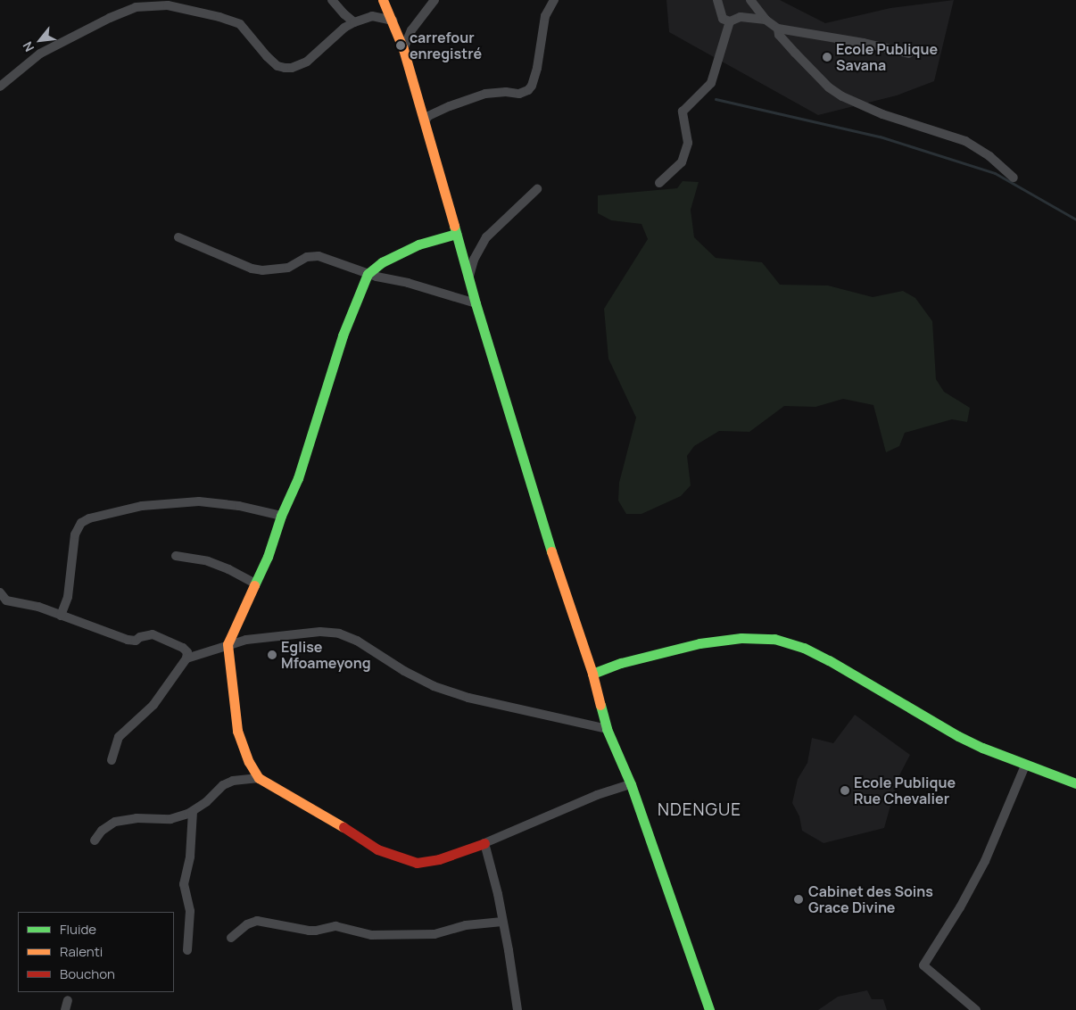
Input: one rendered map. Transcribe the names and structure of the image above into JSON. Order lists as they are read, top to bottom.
{
  "districts": ["NDENGUE"],
  "places": [
    "carrefour enregistré",
    "Ecole Publique Savana",
    "Eglise Mfoameyong",
    "Ecole Publique Rue Chevalier",
    "Cabinet des Soins Grace Divine"
  ],
  "legend": ["Fluide", "Ralenti", "Bouchon"],
  "north": "bottom left"
}
